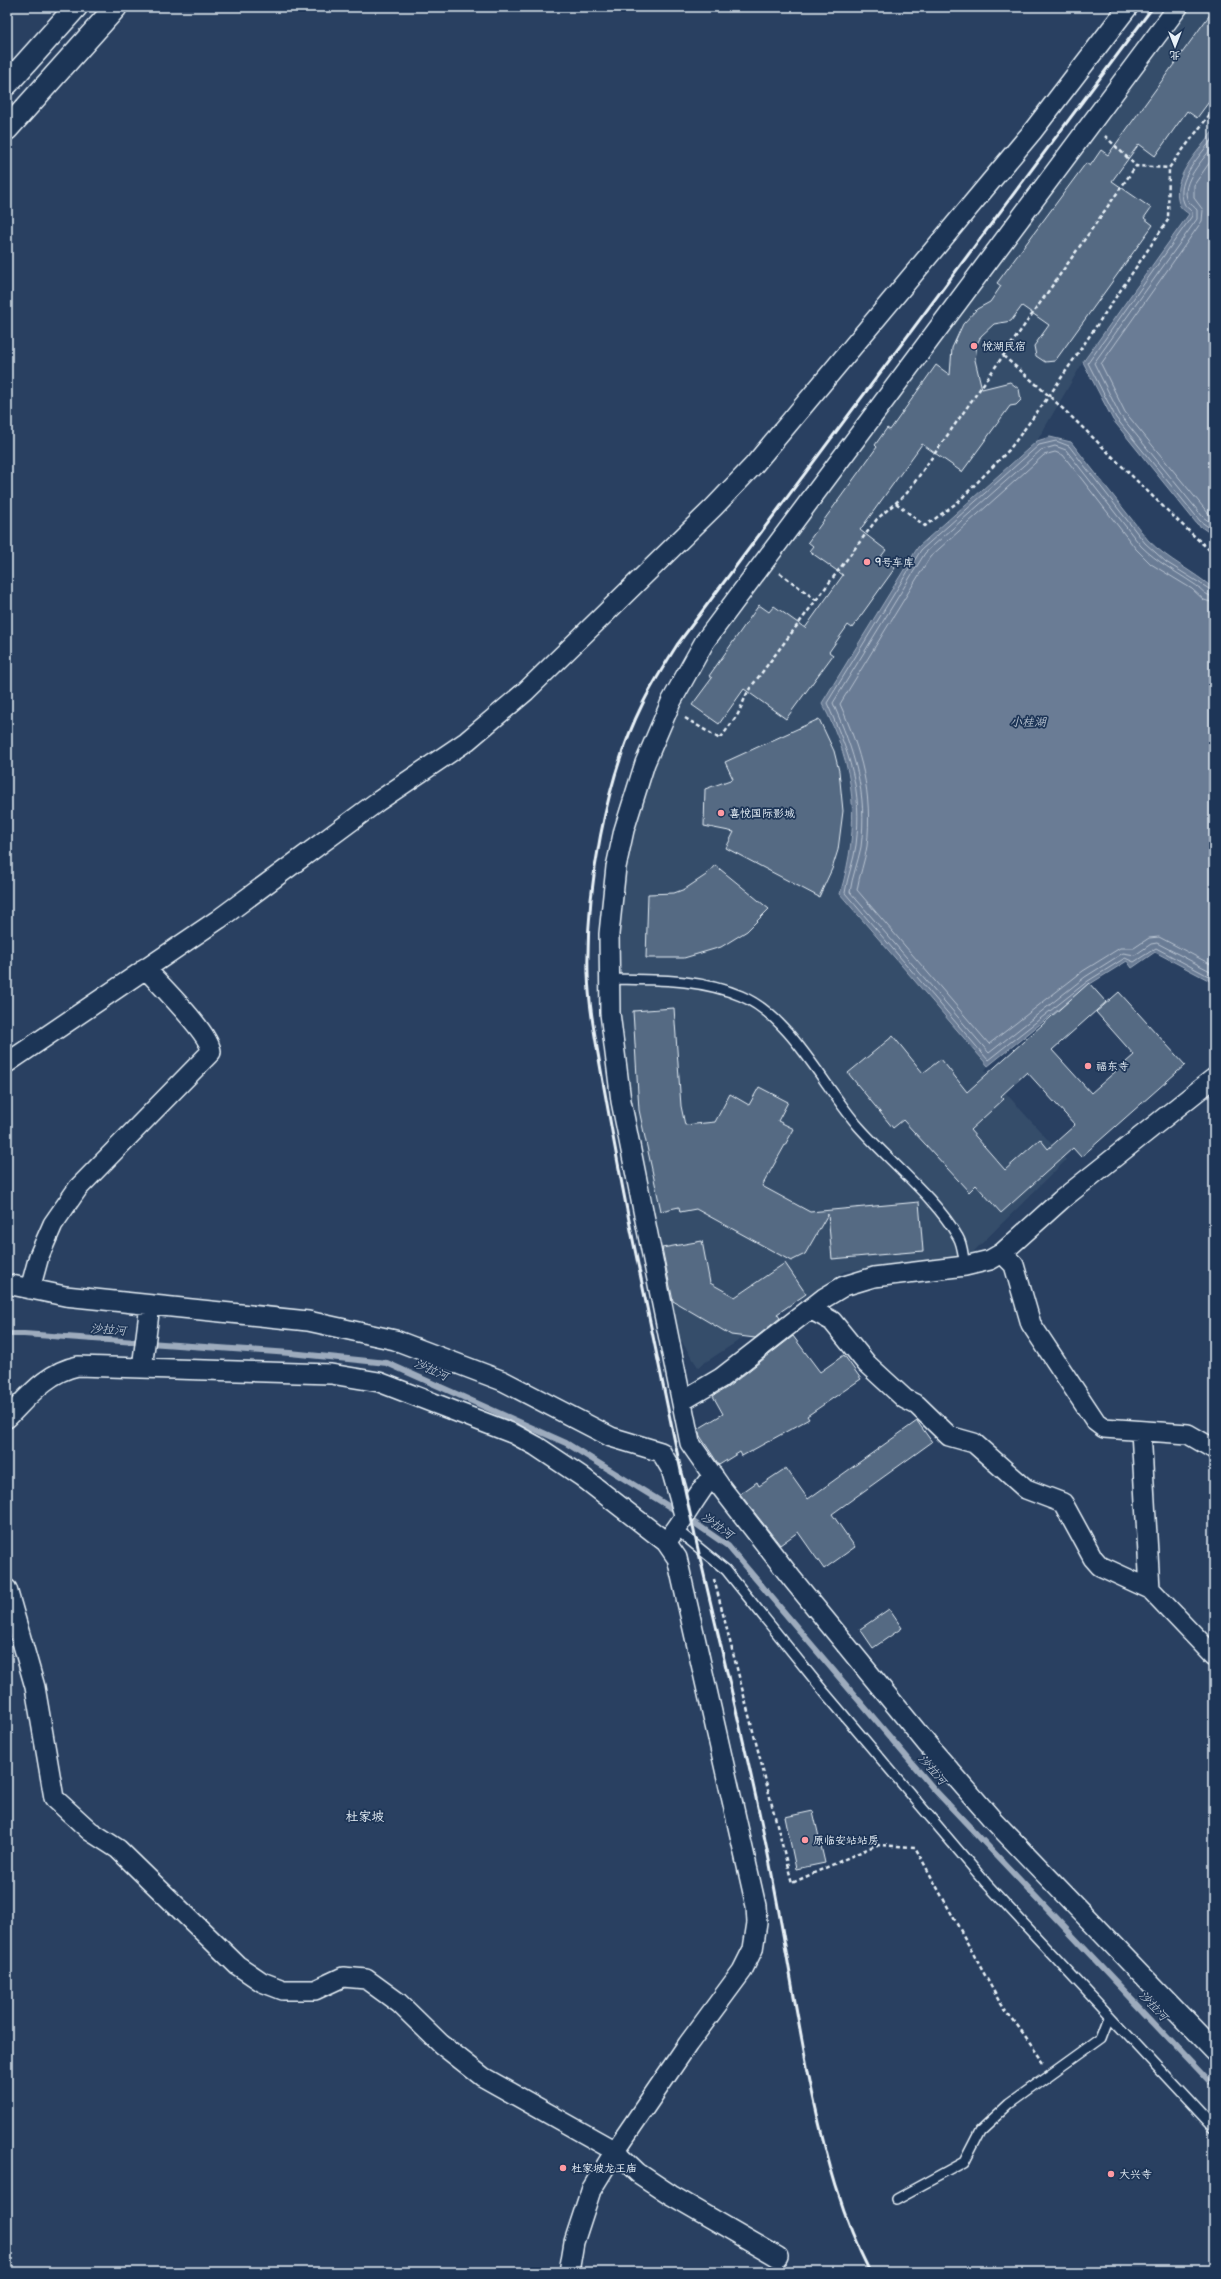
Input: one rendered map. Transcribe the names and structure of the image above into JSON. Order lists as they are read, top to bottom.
{
  "districts": ["杜家坡"],
  "water": ["小桂湖", "沙拉河"],
  "places": [
    "悦湖民宿",
    "9号车库",
    "喜悦国际影城",
    "福东寺",
    "原临安站站房",
    "杜家坡龙王庙",
    "大兴寺"
  ],
  "north": "bottom"
}
